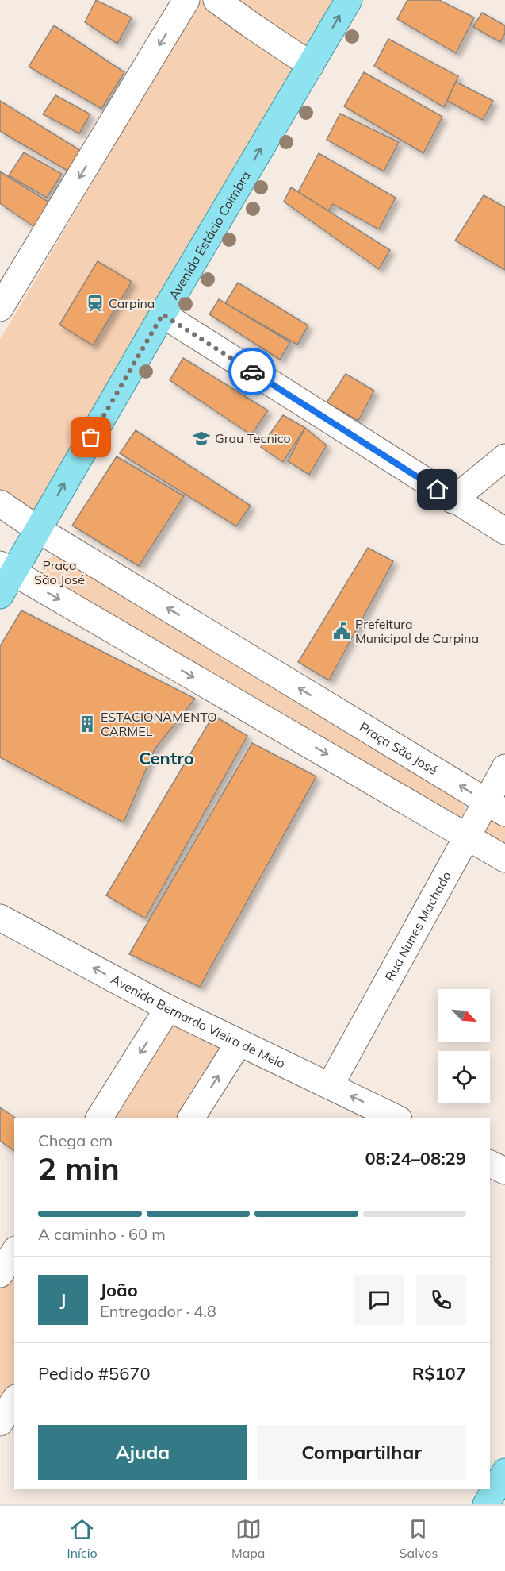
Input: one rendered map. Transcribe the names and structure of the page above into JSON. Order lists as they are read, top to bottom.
{
  "streets": {
    "main road": ["Avenida Estácio Coimbra"],
    "street": ["Praça São José", "Rua Nunes Machado", "Avenida Bernardo Vieira de Melo"]
  },
  "crossings": [
    ["Avenida Estácio Coimbra", "Praça São José"],
    ["Praça São José", "Rua Nunes Machado"],
    ["Rua Nunes Machado", "Avenida Bernardo Vieira de Melo"]
  ],
  "one_way": ["Avenida Estácio Coimbra", "Avenida Bernardo Vieira de Melo"],
  "districts": ["Centro"],
  "parks": ["Praça São José"],
  "places": {
    "station": ["Carpina"],
    "school or university": ["Grau Tecnico"],
    "public building": ["Prefeitura Municipal de Carpina"],
    "building": ["ESTACIONAMENTO CARMEL"]
  },
  "north": "bottom right",
  "page": {
    "heading": ["2 min", "Chega em", "08:24–08:29"],
    "panel": [
      "João",
      "Entregador · 4.8",
      "Pedido #5670",
      "R$107"
    ],
    "bar": "A caminho · 60 m",
    "round": "J",
    "buttons": ["Ajuda", "Compartilhar"],
    "tabs": ["Início", "Mapa", "Salvos"]
  }
}
